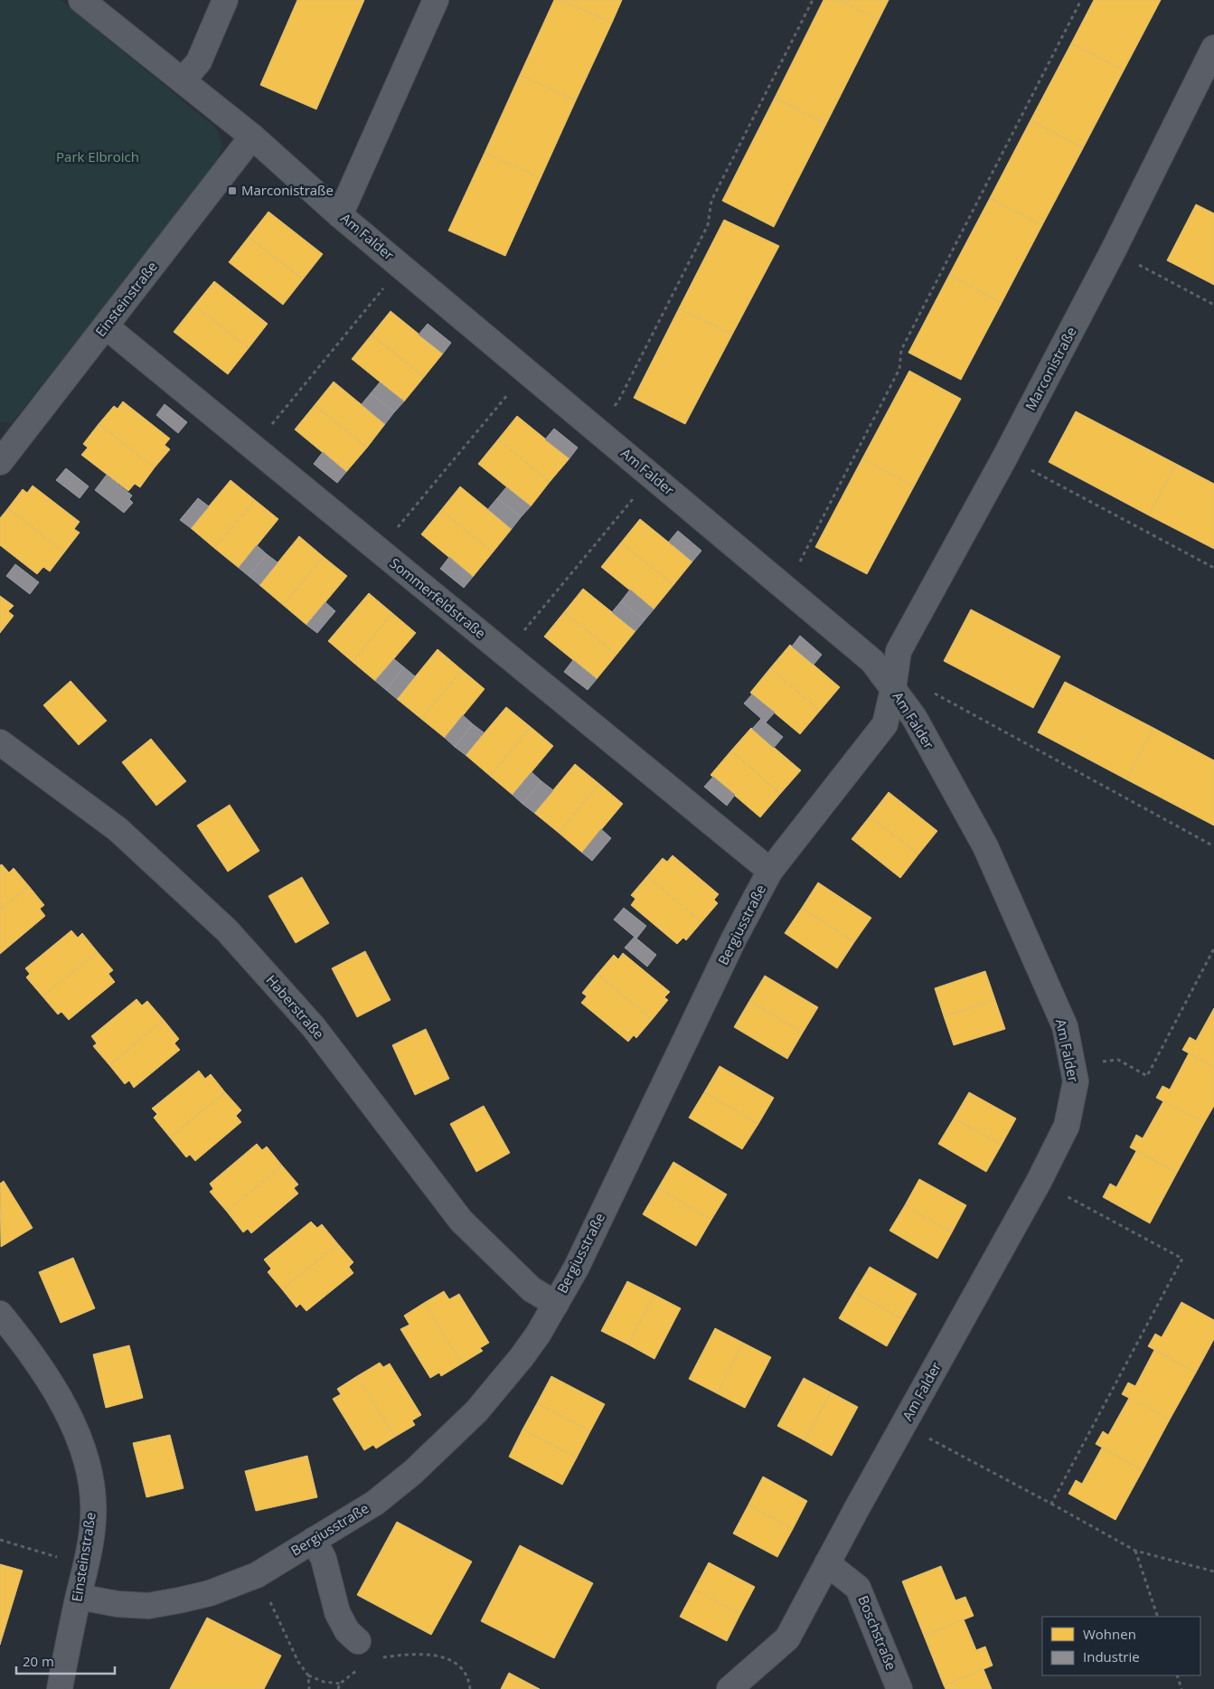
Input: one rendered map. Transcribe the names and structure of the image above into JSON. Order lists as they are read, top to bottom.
{
  "streets": {
    "street": [
      "Am Falder",
      "Einsteinstraße",
      "Marconistraße",
      "Sommerfeldstraße",
      "Bergiusstraße",
      "Haberstraße",
      "Boschstraße"
    ]
  },
  "crossings": [
    ["Am Falder", "Einsteinstraße"],
    ["Am Falder", "Marconistraße"],
    ["Am Falder", "Bergiusstraße"],
    ["Am Falder", "Boschstraße"],
    ["Einsteinstraße", "Sommerfeldstraße"],
    ["Einsteinstraße", "Bergiusstraße"],
    ["Marconistraße", "Bergiusstraße"],
    ["Sommerfeldstraße", "Bergiusstraße"],
    ["Bergiusstraße", "Haberstraße"]
  ],
  "parks": ["Park Elbroich"],
  "places": {
    "transit": ["Marconistraße"]
  },
  "legend": ["Wohnen", "Industrie"],
  "scale_bar": "20 m"
}
